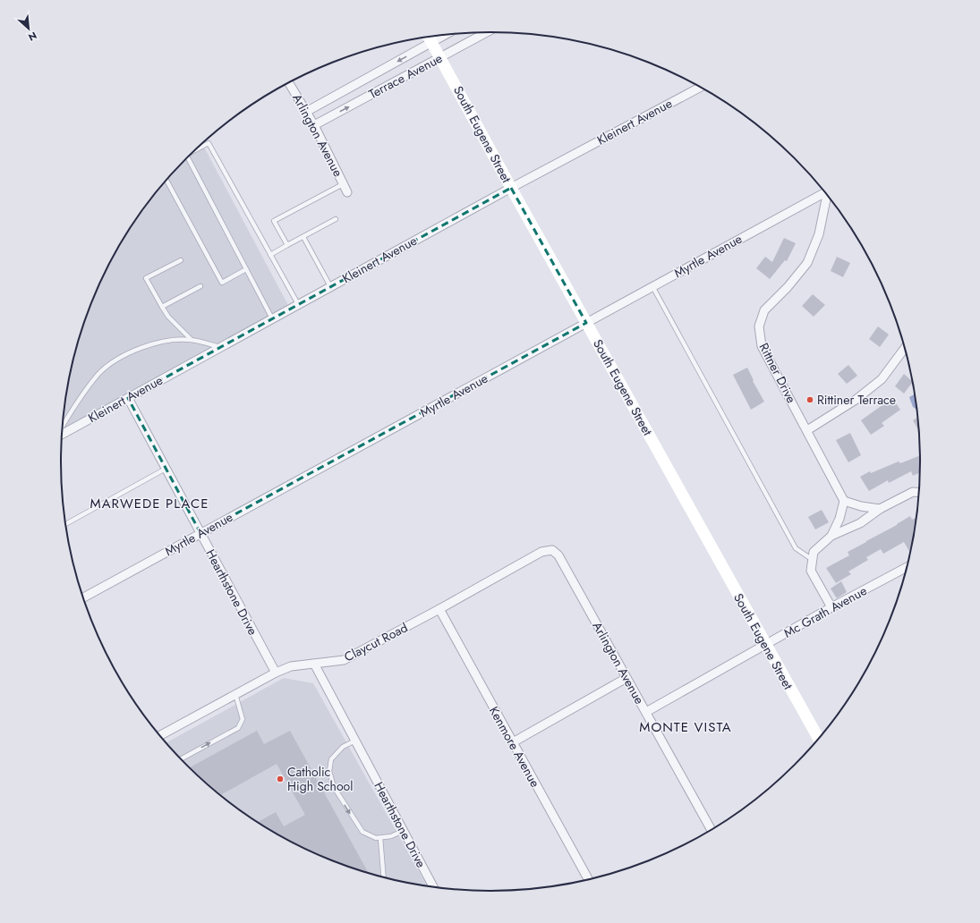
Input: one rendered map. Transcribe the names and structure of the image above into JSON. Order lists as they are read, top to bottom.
{
  "streets": {
    "street": [
      "Terrace Avenue",
      "Kleinert Avenue",
      "South Eugene Street",
      "Arlington Avenue",
      "Myrtle Avenue",
      "Rittner Drive",
      "Hearthstone Drive",
      "Mc Grath Avenue",
      "Claycut Road",
      "Kenmore Avenue"
    ]
  },
  "crossings": [
    ["Terrace Avenue", "South Eugene Street"],
    ["Terrace Avenue", "Arlington Avenue"],
    ["Kleinert Avenue", "South Eugene Street"],
    ["Kleinert Avenue", "Hearthstone Drive"],
    ["South Eugene Street", "Myrtle Avenue"],
    ["South Eugene Street", "Mc Grath Avenue"],
    ["Arlington Avenue", "Mc Grath Avenue"],
    ["Arlington Avenue", "Claycut Road"],
    ["Myrtle Avenue", "Hearthstone Drive"],
    ["Hearthstone Drive", "Claycut Road"],
    ["Claycut Road", "Kenmore Avenue"]
  ],
  "districts": ["MARWEDE PLACE", "MONTE VISTA"],
  "places": ["Rittiner Terrace", "Catholic High School"],
  "north": "bottom right"
}
